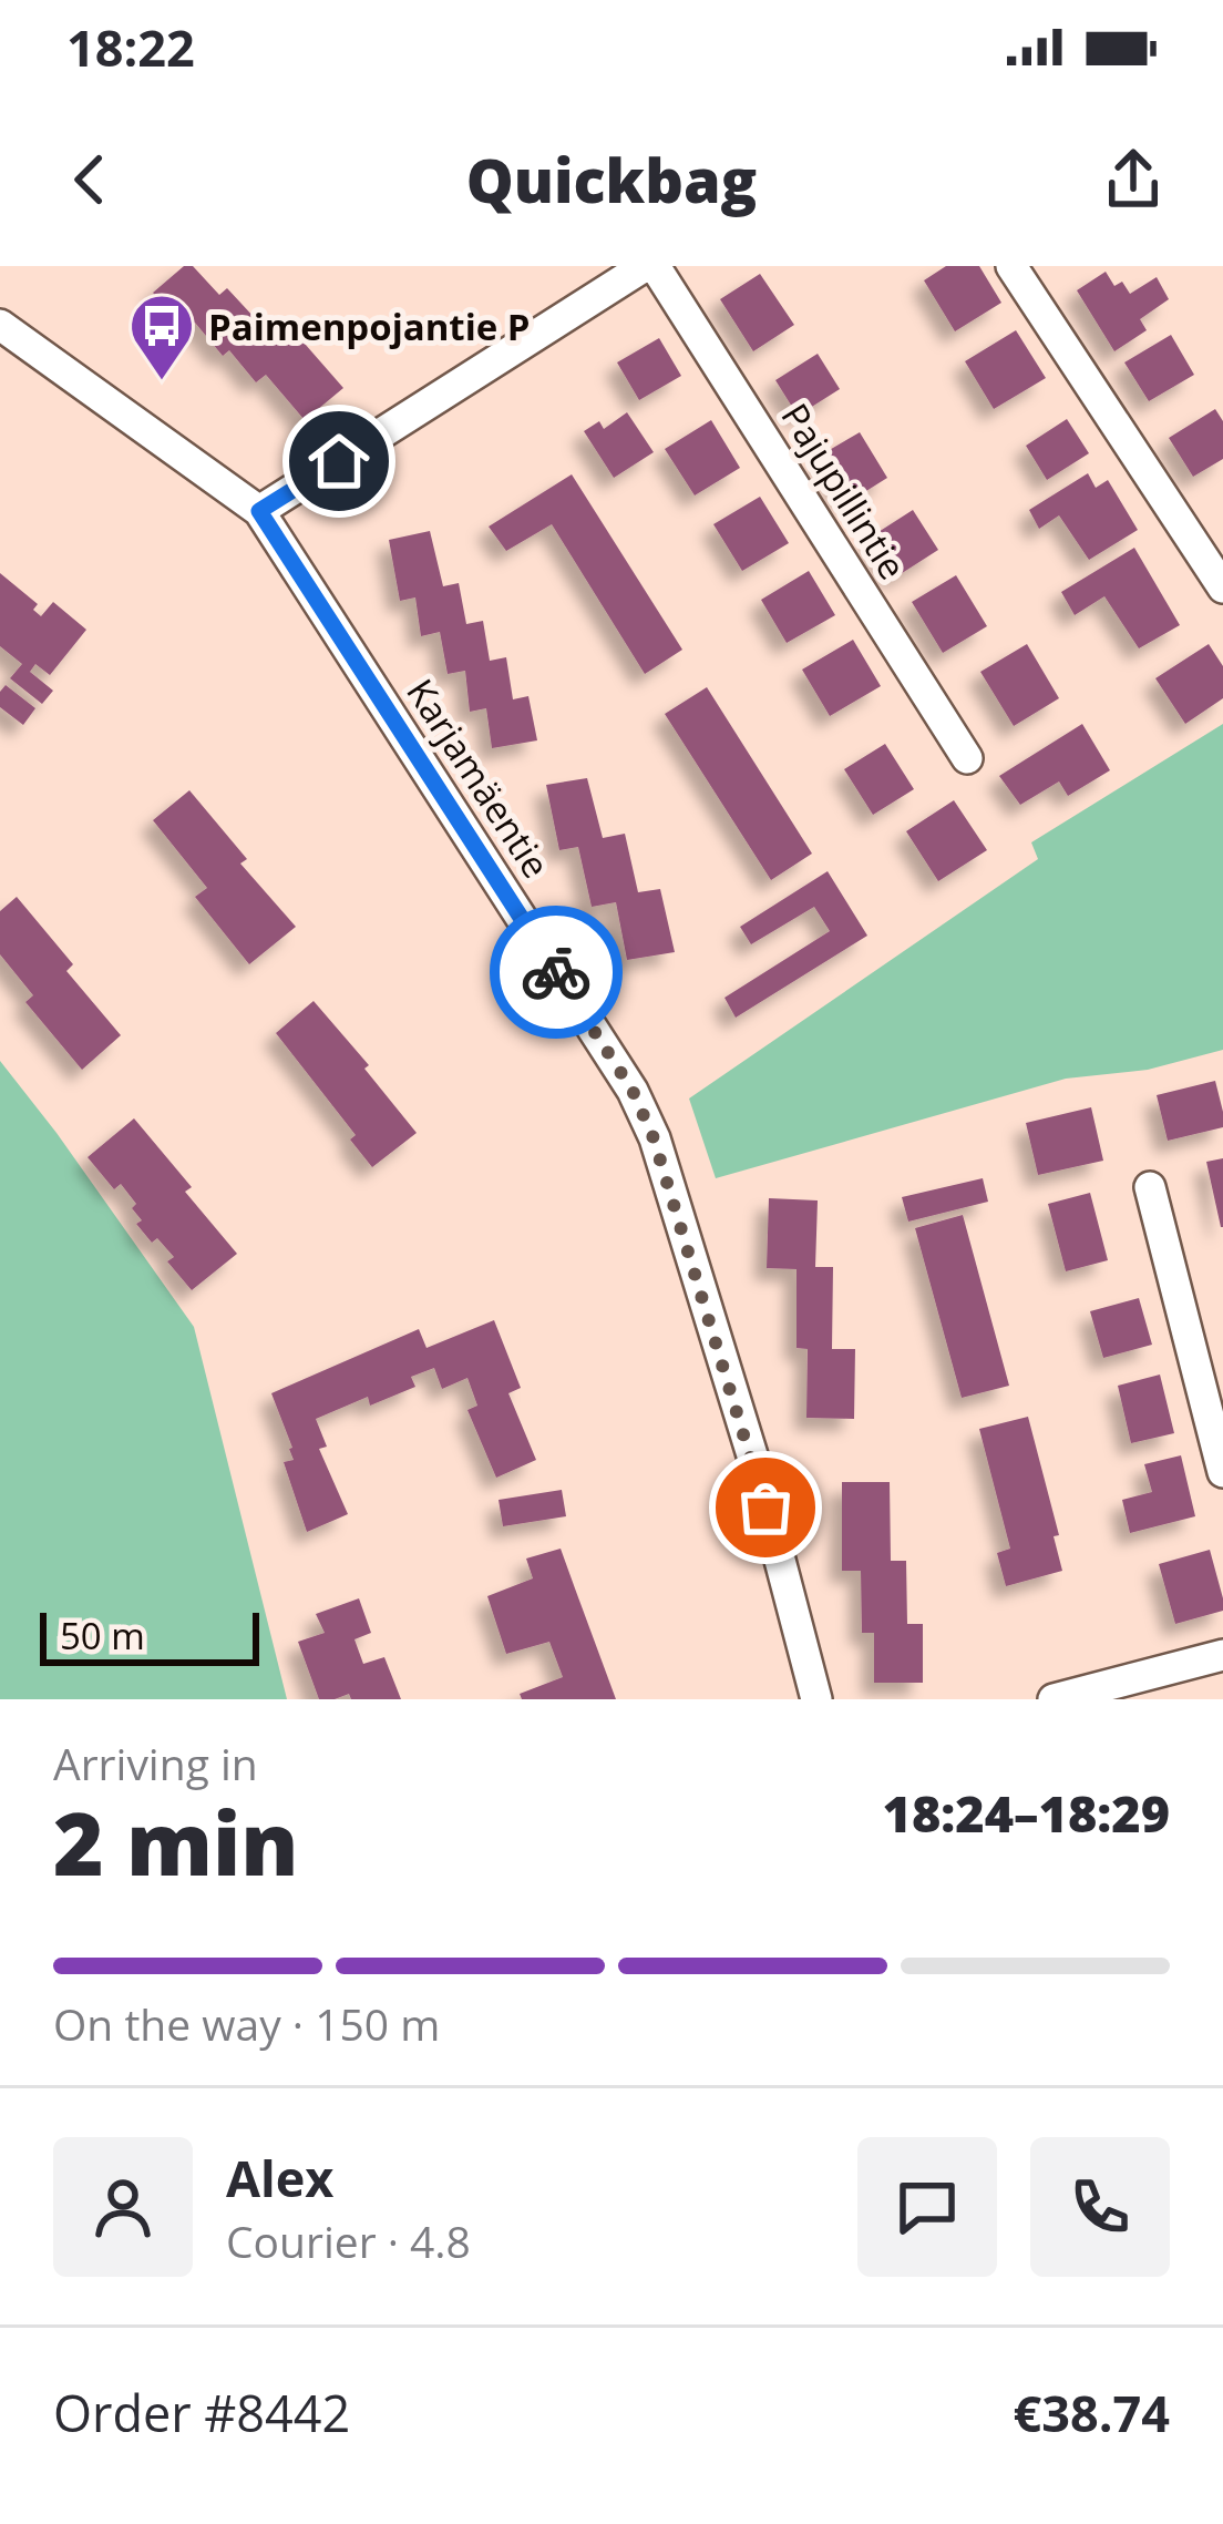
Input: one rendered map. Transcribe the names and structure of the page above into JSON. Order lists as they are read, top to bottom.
{
  "streets": {
    "street": ["Pajupillintie", "Karjamäentie"]
  },
  "places": {
    "bus stop": ["Paimenpojantie P"]
  },
  "scale_bar": "50 m",
  "page": {
    "status": "18:22",
    "header": "Quickbag",
    "scale": "50 m",
    "heading": ["2 min", "Arriving in", "18:24–18:29"],
    "panel": [
      "Alex",
      "Courier · 4.8",
      "Order #8442",
      "€38.74"
    ],
    "bar": "On the way · 150 m"
  }
}
